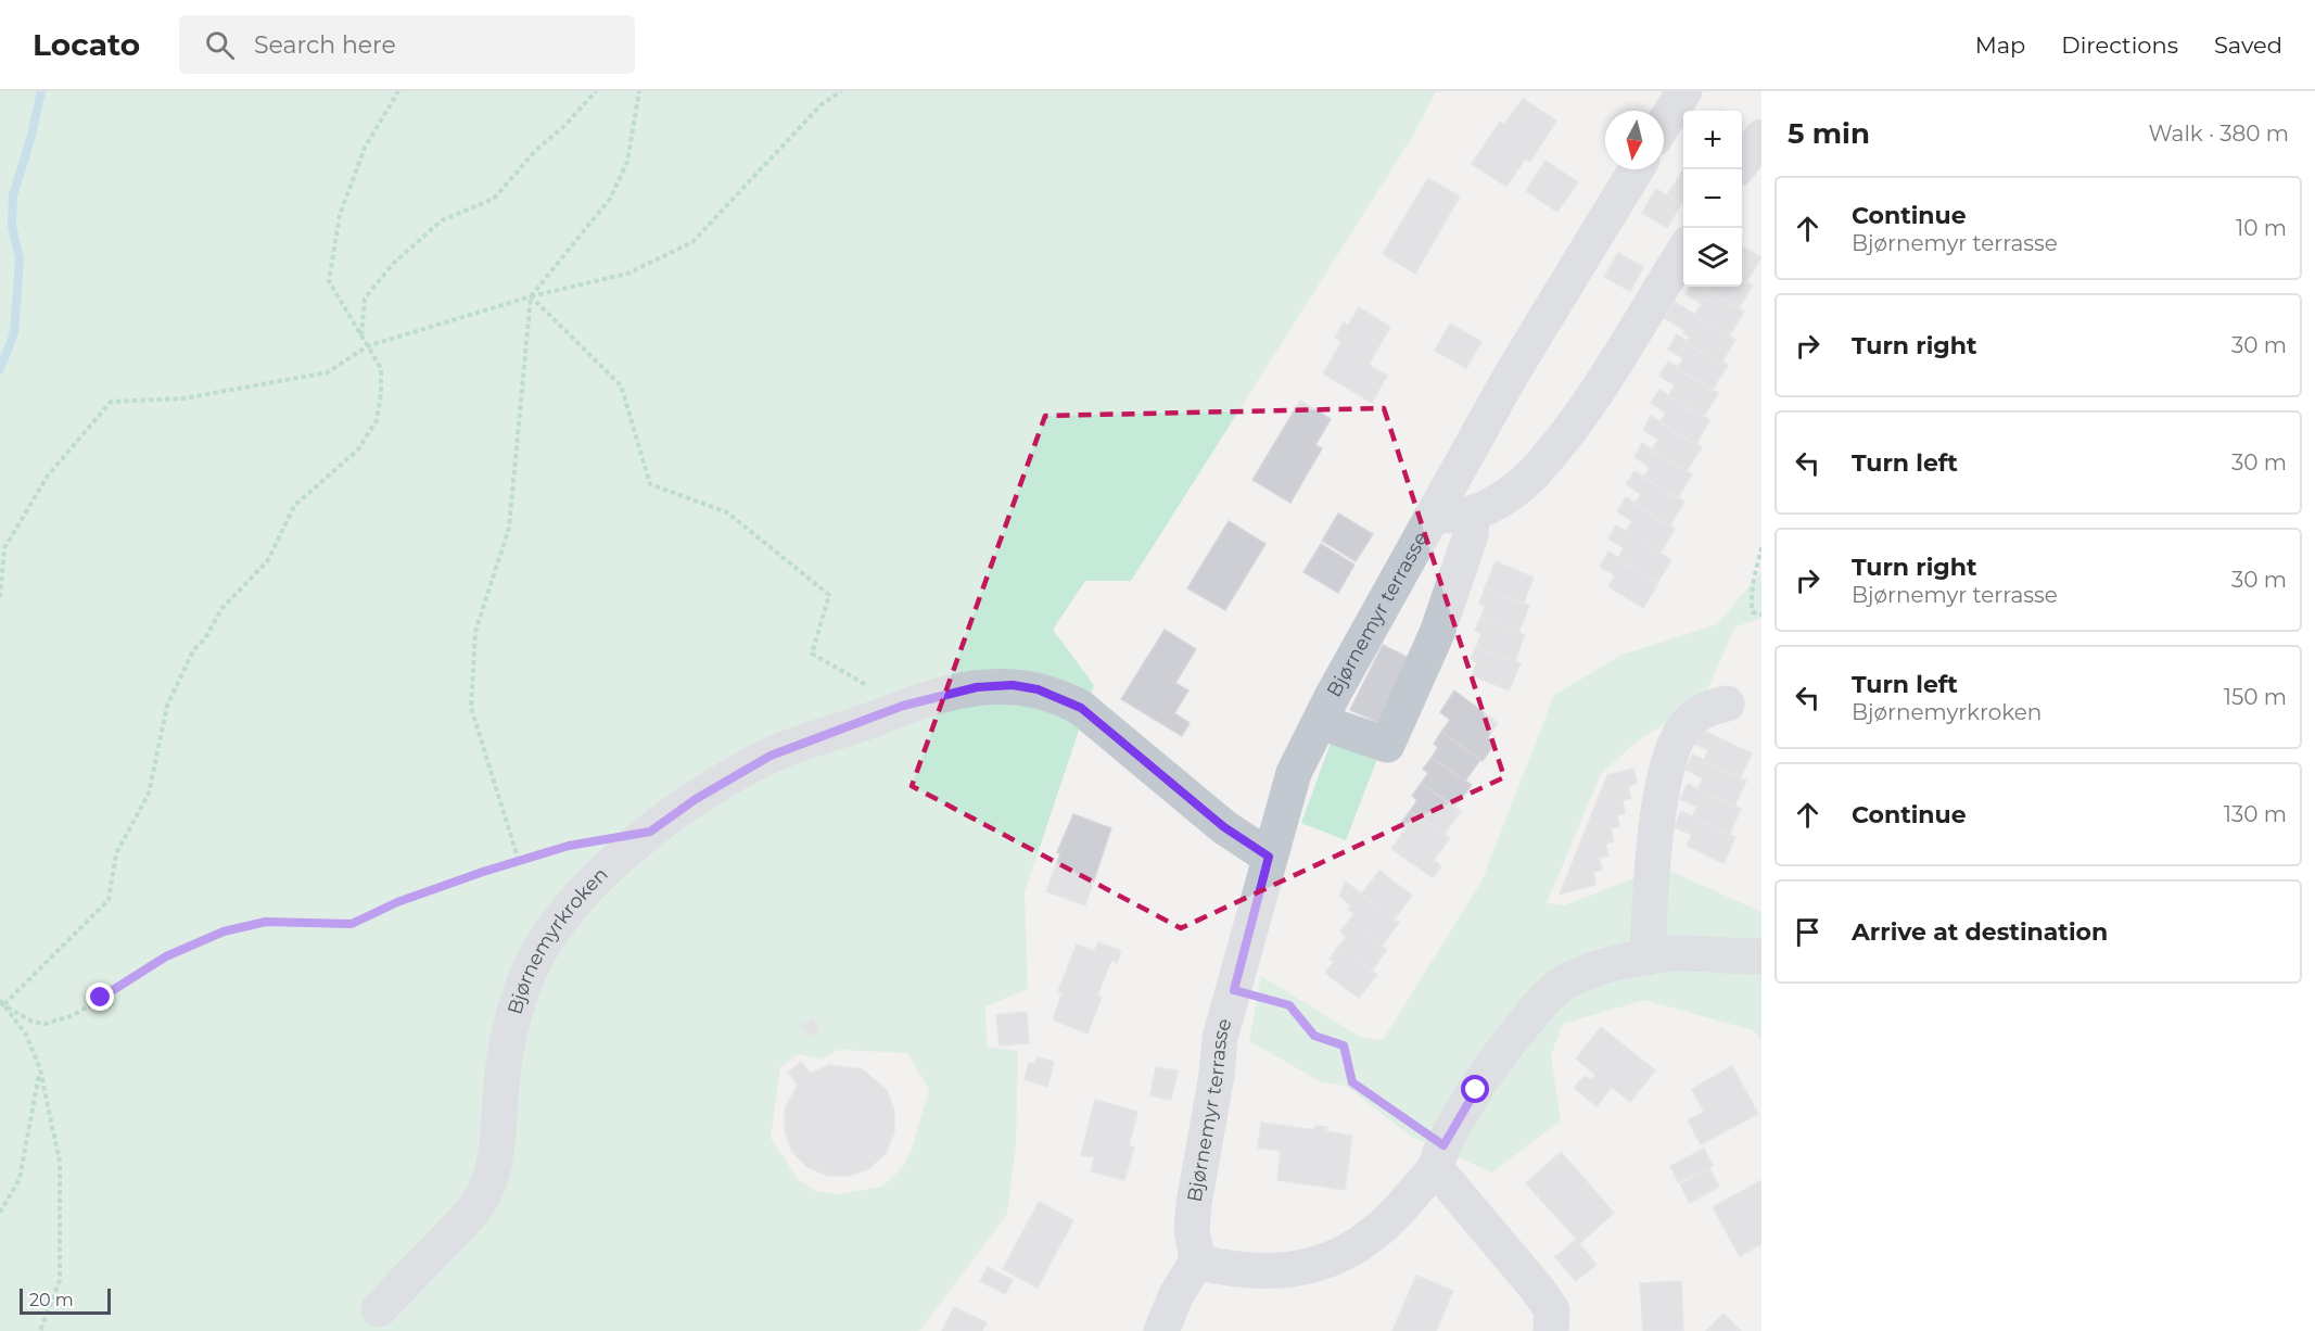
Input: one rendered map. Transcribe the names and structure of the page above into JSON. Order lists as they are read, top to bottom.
{
  "streets": {
    "street": ["Bjørnemyr terrasse", "Bjørnemyrkroken"]
  },
  "crossings": [
    ["Bjørnemyr terrasse", "Bjørnemyrkroken"]
  ],
  "scale_bar": "20 m",
  "north": "bottom",
  "page": {
    "header": "Locato",
    "search": "Search here",
    "nav": ["Map", "Directions", "Saved"],
    "heading": ["5 min", "Walk · 380 m"],
    "map_buttons": ["+", "−"],
    "list": [
      ["Continue", "Bjørnemyr terrasse", "10 m"],
      ["Turn right", "30 m"],
      ["Turn left", "30 m"],
      ["Turn right", "Bjørnemyr terrasse", "30 m"],
      ["Turn left", "Bjørnemyrkroken", "150 m"],
      ["Continue", "130 m"],
      "Arrive at destination"
    ],
    "scale": "20 m"
  }
}
